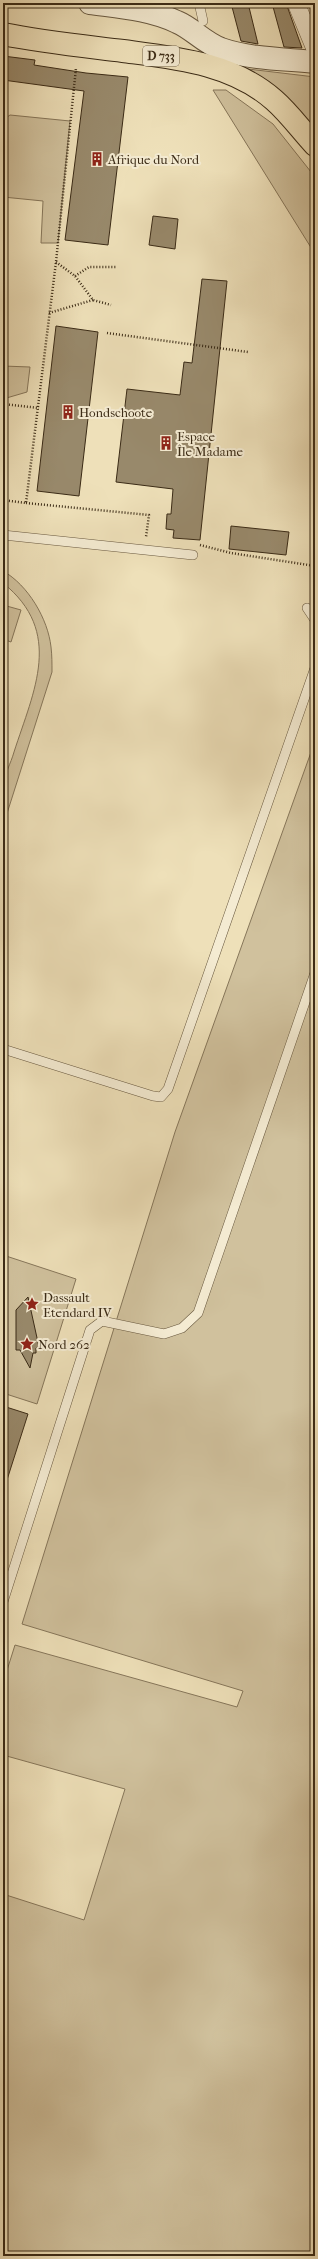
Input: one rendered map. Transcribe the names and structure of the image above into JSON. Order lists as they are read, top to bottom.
{
  "streets": {
    "main road": ["D 733"]
  },
  "places": {
    "building": ["Afrique du Nord", "Hondschoote", "Espace Île Madame"],
    "place": ["Dassault Etendard IV", "Nord 262"]
  }
}
